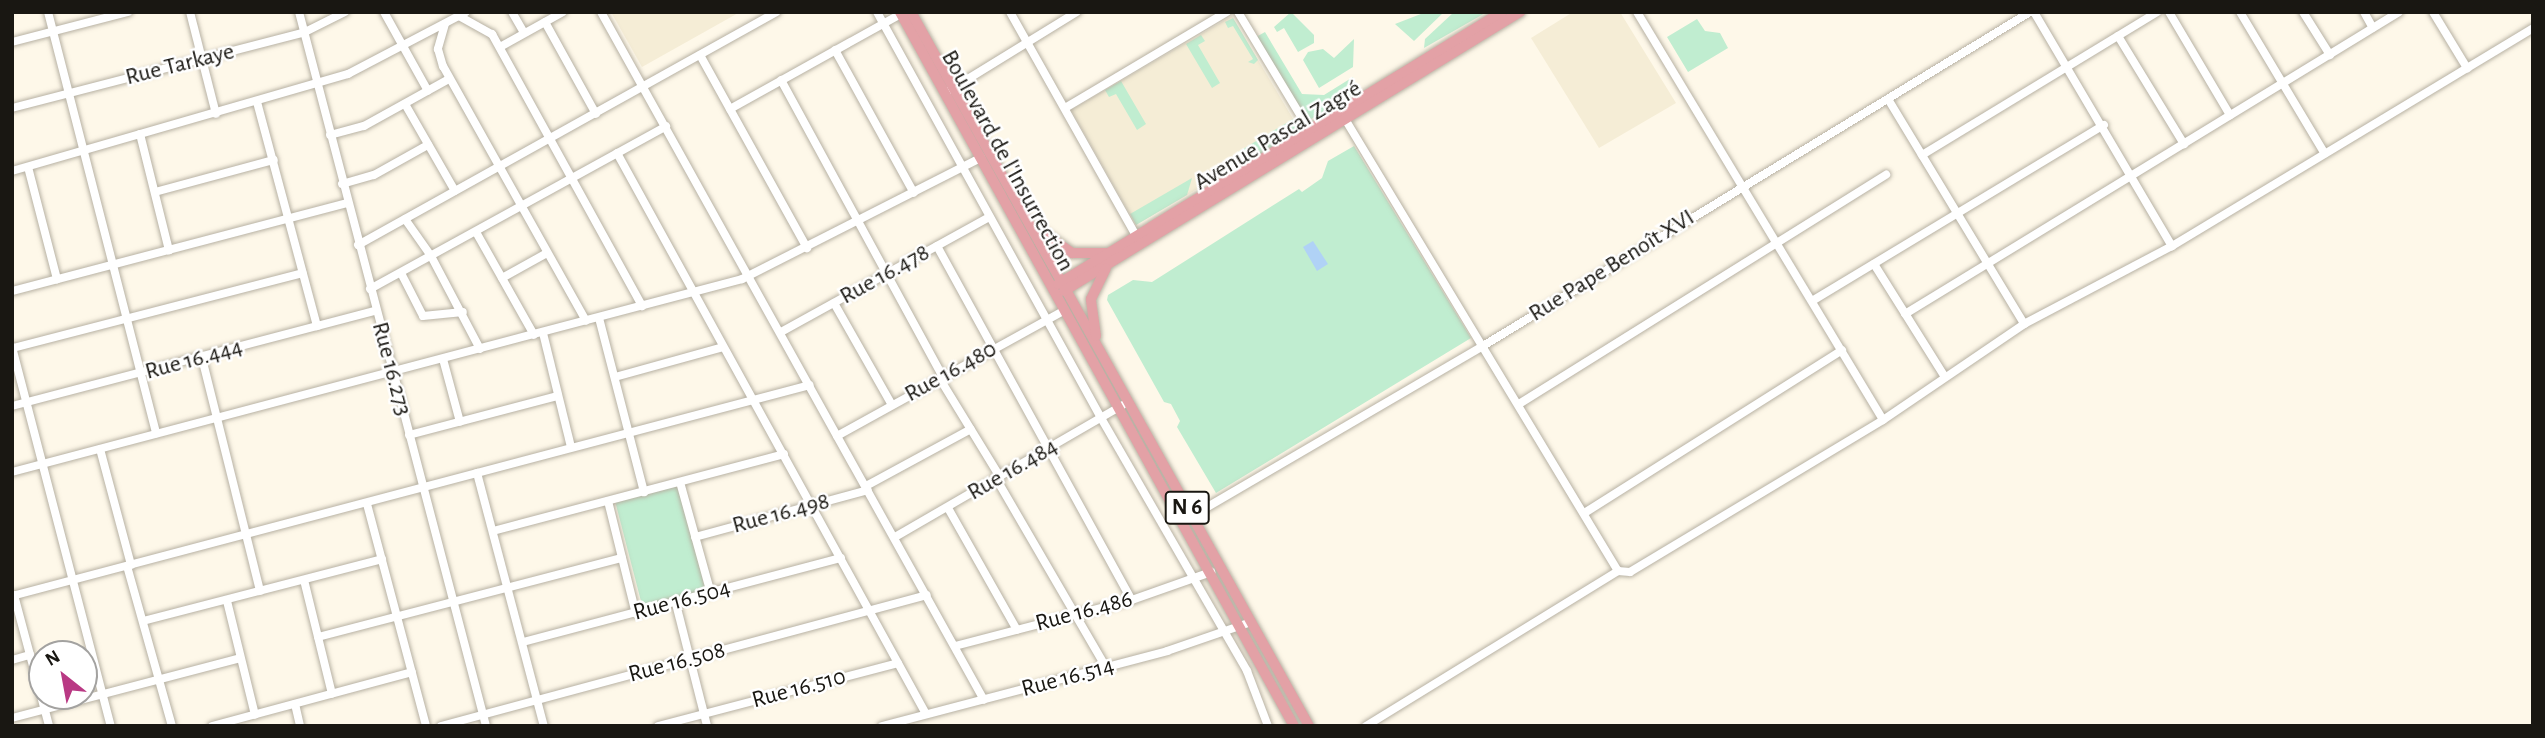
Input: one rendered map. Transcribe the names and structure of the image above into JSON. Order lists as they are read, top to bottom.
{
  "streets": {
    "main road": ["Avenue Pascal Zagré", "Boulevard de l'Insurrection", "N 6"],
    "street": [
      "Rue Tarkaye",
      "Rue Pape Benoît XVI",
      "Rue 16.478",
      "Rue 16.444",
      "Rue 16.273",
      "Rue 16.480",
      "Rue 16.484",
      "Rue 16.498",
      "Rue 16.504",
      "Rue 16.486",
      "Rue 16.508",
      "Rue 16.514",
      "Rue 16.510"
    ]
  },
  "crossings": [
    ["Rue Tarkaye", "Rue 16.273"],
    ["Avenue Pascal Zagré", "Boulevard de l'Insurrection"],
    ["Avenue Pascal Zagré", "N 6"],
    ["Boulevard de l'Insurrection", "N 6"],
    ["Rue Pape Benoît XVI", "N 6"],
    ["Rue 16.444", "Rue 16.273"],
    ["Rue 16.273", "Rue 16.508"],
    ["Rue 16.480", "N 6"],
    ["Rue 16.484", "N 6"],
    ["N 6", "Rue 16.486"],
    ["N 6", "Rue 16.514"]
  ],
  "north": "top left"
}
